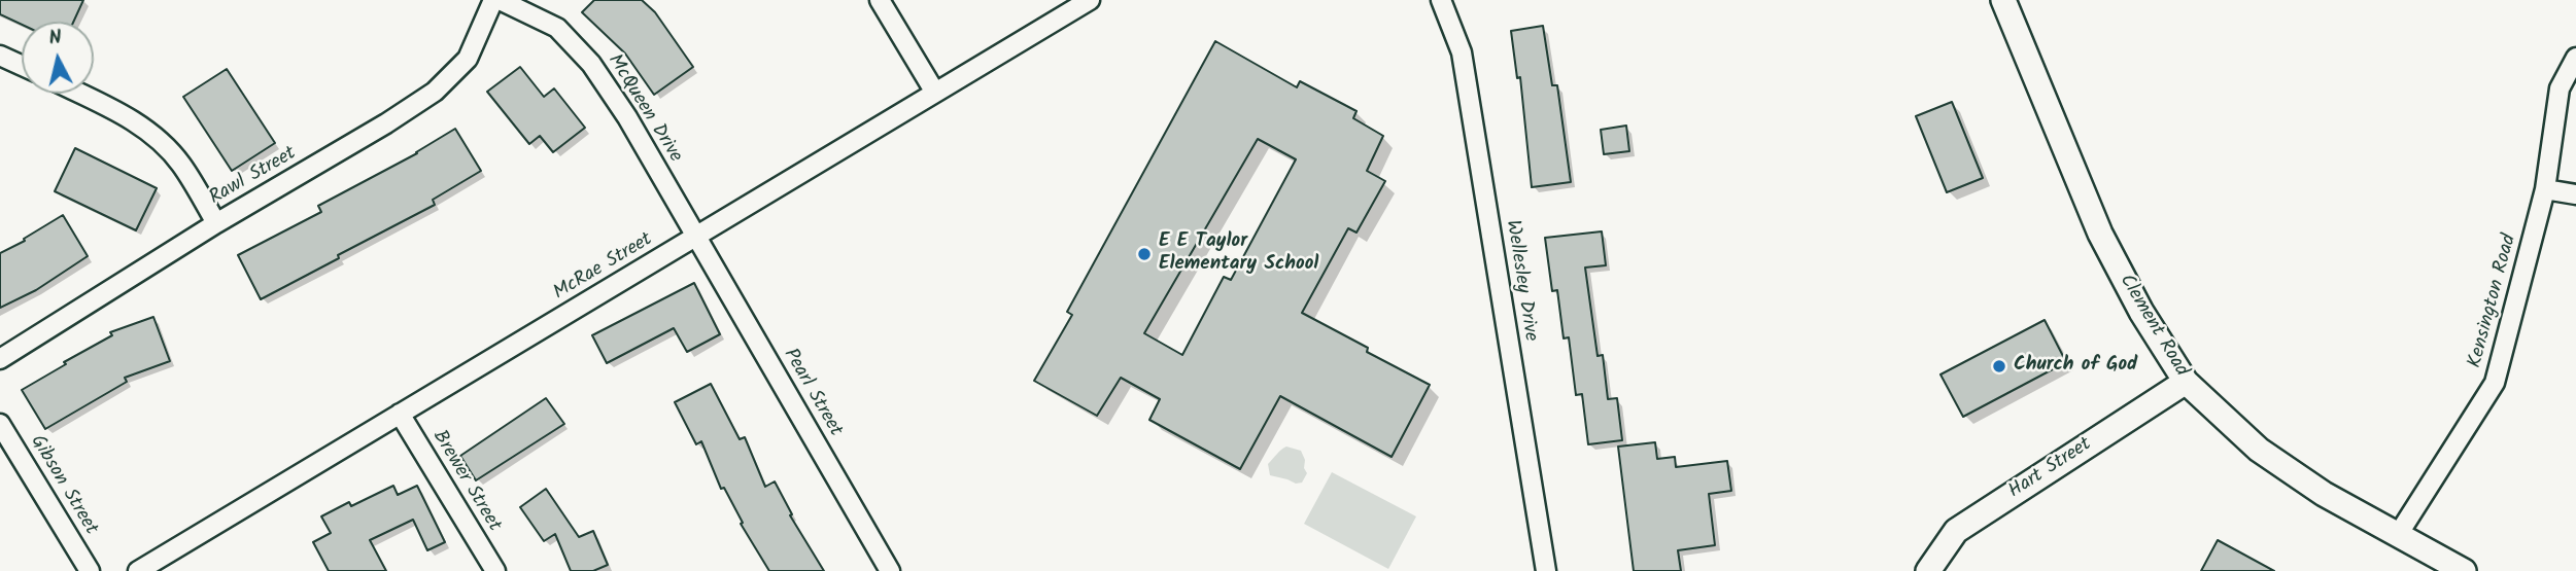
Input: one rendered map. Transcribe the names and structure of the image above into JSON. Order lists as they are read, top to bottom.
{
  "streets": {
    "street": [
      "McQueen Drive",
      "Rawl Street",
      "McRae Street",
      "Wellesley Drive",
      "Kensington Road",
      "Clement Road",
      "Pearl Street",
      "Hart Street",
      "Brewer Street",
      "Gibson Street"
    ]
  },
  "crossings": [
    ["McQueen Drive", "McRae Street"],
    ["McQueen Drive", "Pearl Street"],
    ["McRae Street", "Pearl Street"],
    ["McRae Street", "Brewer Street"],
    ["Kensington Road", "Clement Road"],
    ["Clement Road", "Hart Street"]
  ],
  "places": ["E E Taylor Elementary School", "Church of God"],
  "north": "top"
}
